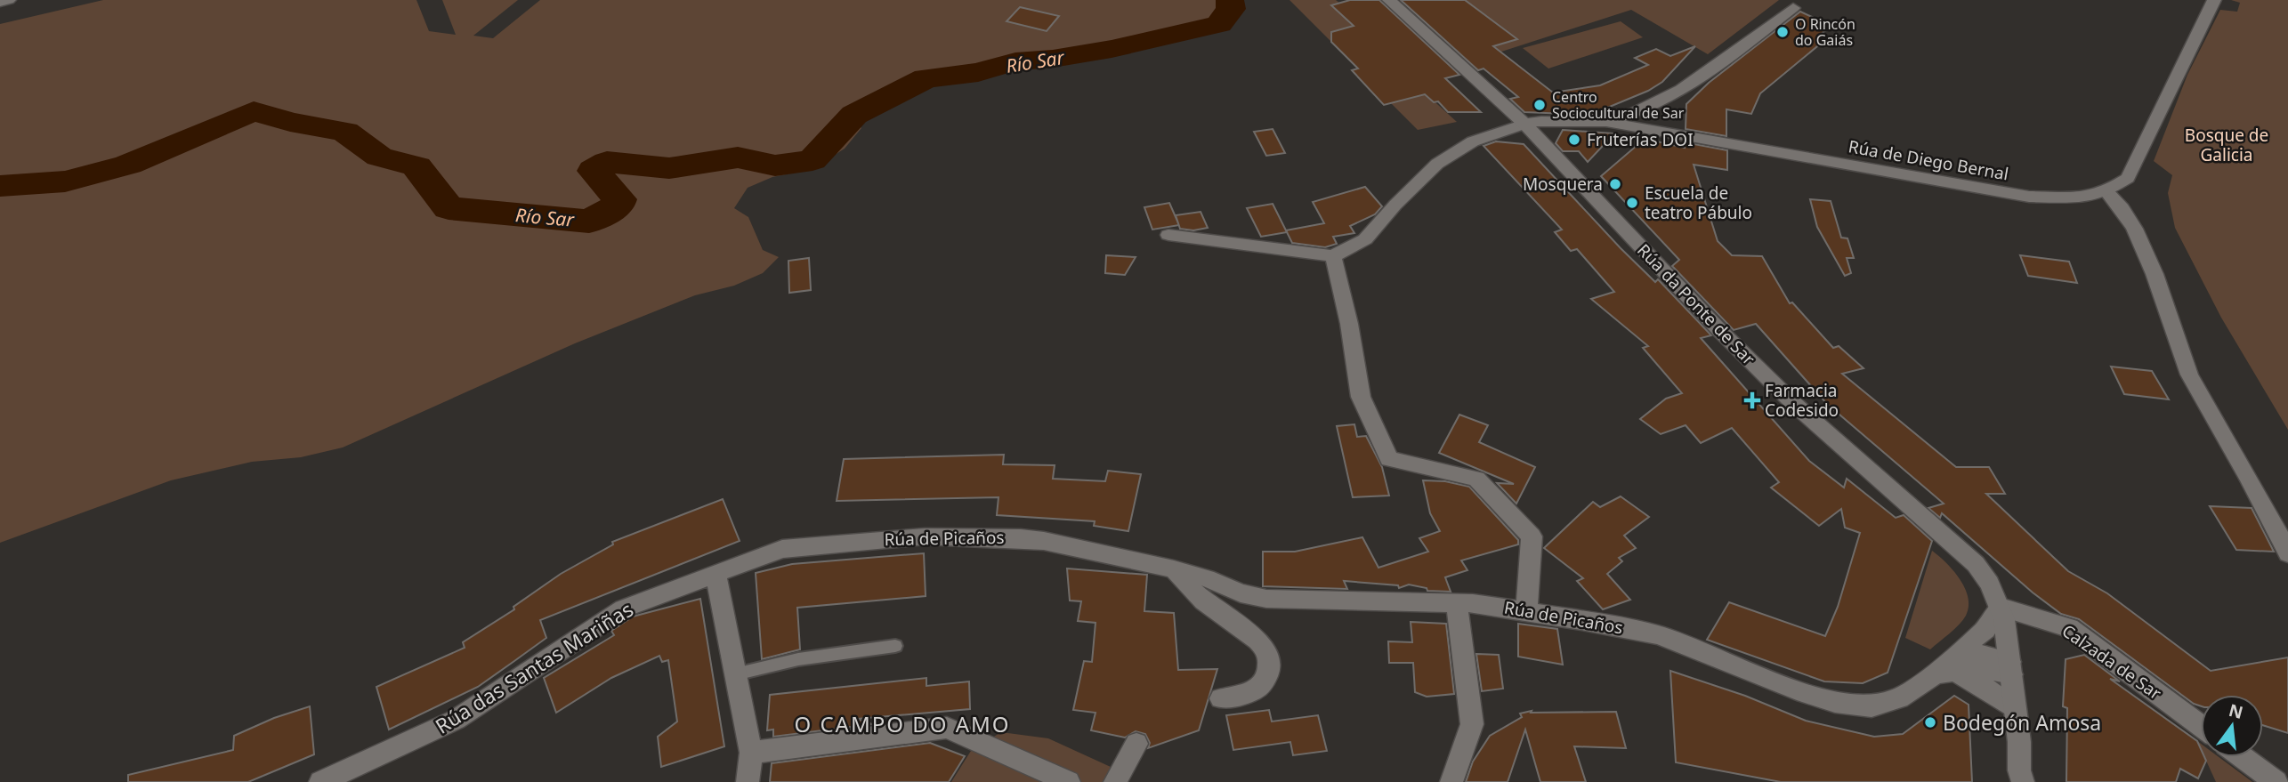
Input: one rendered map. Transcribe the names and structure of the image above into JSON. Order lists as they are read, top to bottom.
{
  "streets": {
    "street": [
      "Rúa de Diego Bernal",
      "Rúa da Ponte de Sar",
      "Rúa de Picaños",
      "Calzada de Sar",
      "Rúa das Santas Mariñas"
    ]
  },
  "crossings": [
    ["Rúa de Diego Bernal", "Rúa da Ponte de Sar"],
    ["Rúa da Ponte de Sar", "Rúa de Picaños"],
    ["Rúa da Ponte de Sar", "Calzada de Sar"],
    ["Rúa de Picaños", "Calzada de Sar"],
    ["Rúa de Picaños", "Rúa das Santas Mariñas"]
  ],
  "districts": ["O CAMPO DO AMO"],
  "water": ["Río Sar"],
  "parks": ["Bosque de Galicia"],
  "places": {
    "other": [
      "O Rincón do Gaiás",
      "Centro Sociocultural de Sar",
      "Fruterías DOI",
      "Mosquera",
      "Escuela de teatro Pábulo",
      "Bodegón Amosa"
    ],
    "health": ["Farmacia Codesido"]
  },
  "north": "top"
}
